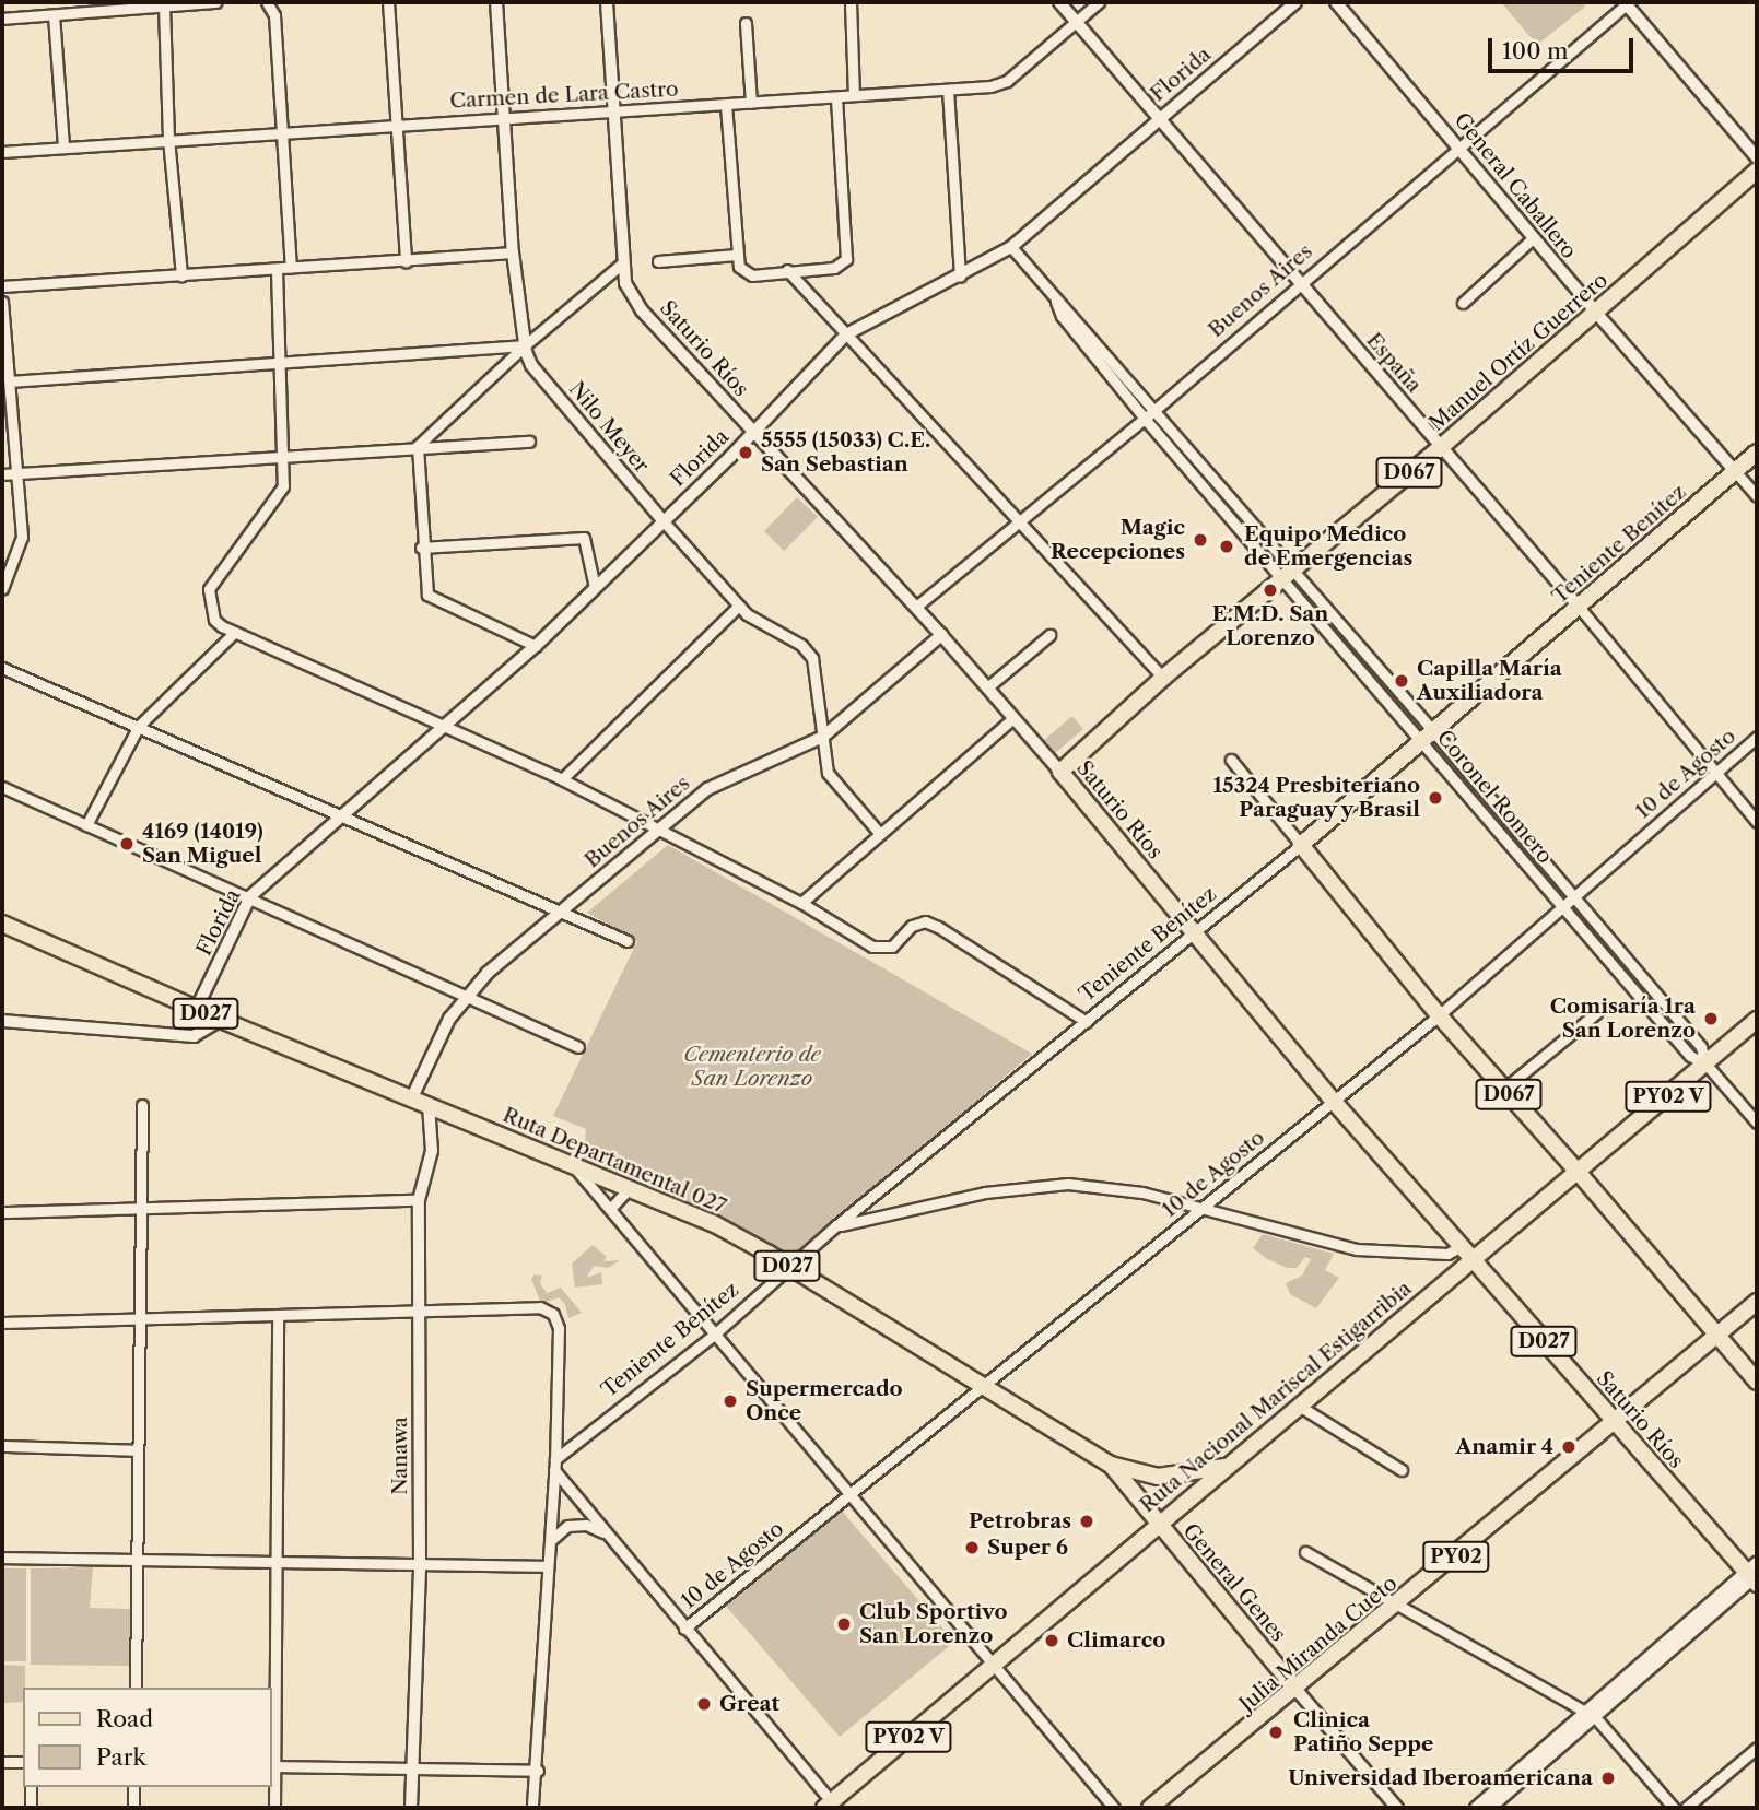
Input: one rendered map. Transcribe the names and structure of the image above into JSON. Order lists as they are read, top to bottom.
{
  "streets": {
    "main road": [
      "Saturio Ríos",
      "Manuel Ortíz Guerrero",
      "D067",
      "Teniente Benítez",
      "D027",
      "PY02 V",
      "Ruta Departamental 027",
      "Ruta Nacional Mariscal Estigarribia",
      "PY02",
      "General Genes",
      "Julia Miranda Cueto"
    ],
    "street": [
      "Florida",
      "Carmen de Lara Castro",
      "General Caballero",
      "Buenos Aires",
      "España",
      "Nilo Meyer",
      "10 de Agosto",
      "Coronel Romero",
      "Nanawa"
    ]
  },
  "crossings": [
    ["Florida", "Saturio Ríos"],
    ["Florida", "España"],
    ["Florida", "Nilo Meyer"],
    ["Florida", "Coronel Romero"],
    ["Florida", "Ruta Departamental 027"],
    ["Carmen de Lara Castro", "Saturio Ríos"],
    ["Carmen de Lara Castro", "España"],
    ["Carmen de Lara Castro", "Nilo Meyer"],
    ["General Caballero", "Buenos Aires"],
    ["General Caballero", "Manuel Ortíz Guerrero"],
    ["General Caballero", "Teniente Benítez"],
    ["Buenos Aires", "Saturio Ríos"],
    ["Buenos Aires", "España"],
    ["Buenos Aires", "Nilo Meyer"],
    ["Buenos Aires", "Coronel Romero"],
    ["Buenos Aires", "Ruta Departamental 027"],
    ["Saturio Ríos", "Manuel Ortíz Guerrero"],
    ["Saturio Ríos", "Teniente Benítez"],
    ["Saturio Ríos", "10 de Agosto"],
    ["Saturio Ríos", "Ruta Nacional Mariscal Estigarribia"],
    ["Saturio Ríos", "Julia Miranda Cueto"],
    ["Manuel Ortíz Guerrero", "España"],
    ["Manuel Ortíz Guerrero", "Coronel Romero"],
    ["España", "Teniente Benítez"],
    ["España", "10 de Agosto"],
    ["D067", "Teniente Benítez"],
    ["D067", "10 de Agosto"],
    ["D067", "Ruta Nacional Mariscal Estigarribia"],
    ["Teniente Benítez", "Coronel Romero"],
    ["Teniente Benítez", "Ruta Departamental 027"],
    ["10 de Agosto", "Coronel Romero"],
    ["10 de Agosto", "Ruta Departamental 027"],
    ["Coronel Romero", "Ruta Nacional Mariscal Estigarribia"],
    ["Ruta Departamental 027", "Ruta Nacional Mariscal Estigarribia"],
    ["Ruta Departamental 027", "Nanawa"],
    ["Ruta Departamental 027", "General Genes"],
    ["Ruta Nacional Mariscal Estigarribia", "General Genes"],
    ["General Genes", "Julia Miranda Cueto"]
  ],
  "parks": ["Cementerio de San Lorenzo"],
  "places": [
    "5555 (15033) C.E. San Sebastian",
    "Magic Recepciones",
    "Equipo Medico de Emergencias",
    "E.M.D. San Lorenzo",
    "Capilla María Auxiliadora",
    "15324 Presbiteriano Paraguay y Brasil",
    "4169 (14019) San Miguel",
    "Comisaría 1ra San Lorenzo",
    "Supermercado Once",
    "Anamir 4",
    "Petrobras",
    "Super 6",
    "Club Sportivo San Lorenzo",
    "Climarco",
    "Great",
    "Clinica Patiño Seppe",
    "Universidad Iberoamericana"
  ],
  "legend": ["Road", "Park"],
  "scale_bar": "100 m"
}
